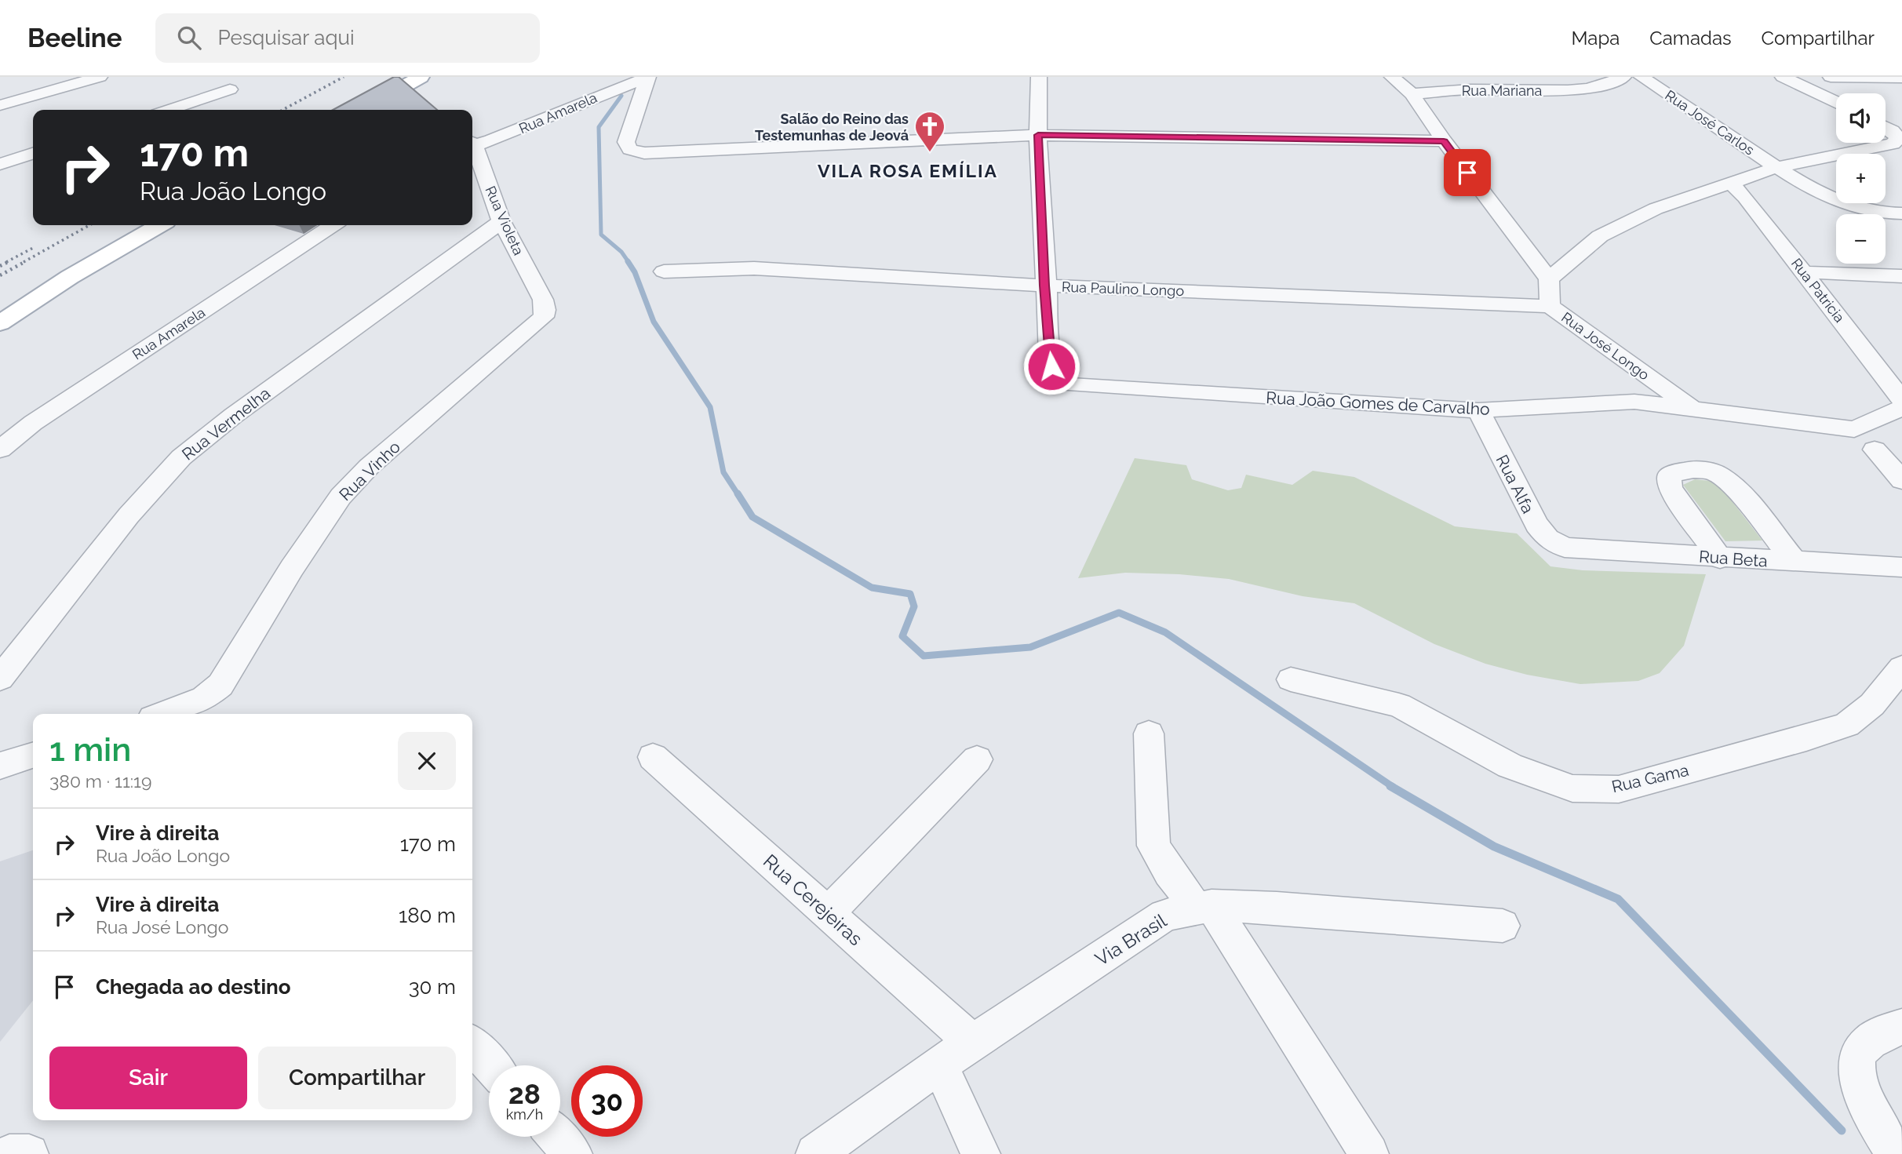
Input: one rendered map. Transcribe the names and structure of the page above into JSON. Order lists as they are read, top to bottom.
{
  "streets": {
    "street": [
      "Rua Mariana",
      "Rua Amarela",
      "Rua José Carlos",
      "Rua Violeta",
      "Rua Paulino Longo",
      "Rua Patricia",
      "Rua José Longo",
      "Rua João Gomes de Carvalho",
      "Rua Vermelha",
      "Rua Vinho",
      "Rua Alfa",
      "Rua Beta",
      "Rua Gama",
      "Rua Cerejeiras",
      "Via Brasil"
    ]
  },
  "crossings": [
    ["Rua Violeta", "Rua Vermelha"],
    ["Rua Violeta", "Rua Vinho"],
    ["Rua Paulino Longo", "Rua José Longo"],
    ["Rua Paulino Longo", "Rua João Gomes de Carvalho"],
    ["Rua José Longo", "Rua João Gomes de Carvalho"],
    ["Rua João Gomes de Carvalho", "Rua Alfa"],
    ["Rua Alfa", "Rua Beta"],
    ["Rua Cerejeiras", "Via Brasil"]
  ],
  "districts": ["VILA ROSA EMÍLIA"],
  "places": {
    "church": ["Salão do Reino das Testemunhas de Jeová"]
  },
  "page": {
    "header": "Beeline",
    "search": "Pesquisar aqui",
    "nav": ["Mapa", "Camadas", "Compartilhar"],
    "map_buttons": ["+", "−"],
    "turn": ["170 m", "Rua João Longo"],
    "heading": ["1 min", "380 m · 11:19"],
    "list": [
      {
        "name": "Vire à direita",
        "note": "Rua João Longo",
        "value": "170 m"
      },
      {
        "name": "Vire à direita",
        "note": "Rua José Longo",
        "value": "180 m"
      },
      {
        "name": "Chegada ao destino",
        "value": "30 m"
      }
    ],
    "buttons": ["Sair", "Compartilhar"],
    "speed": "28 km/h",
    "limit": "30"
  }
}
